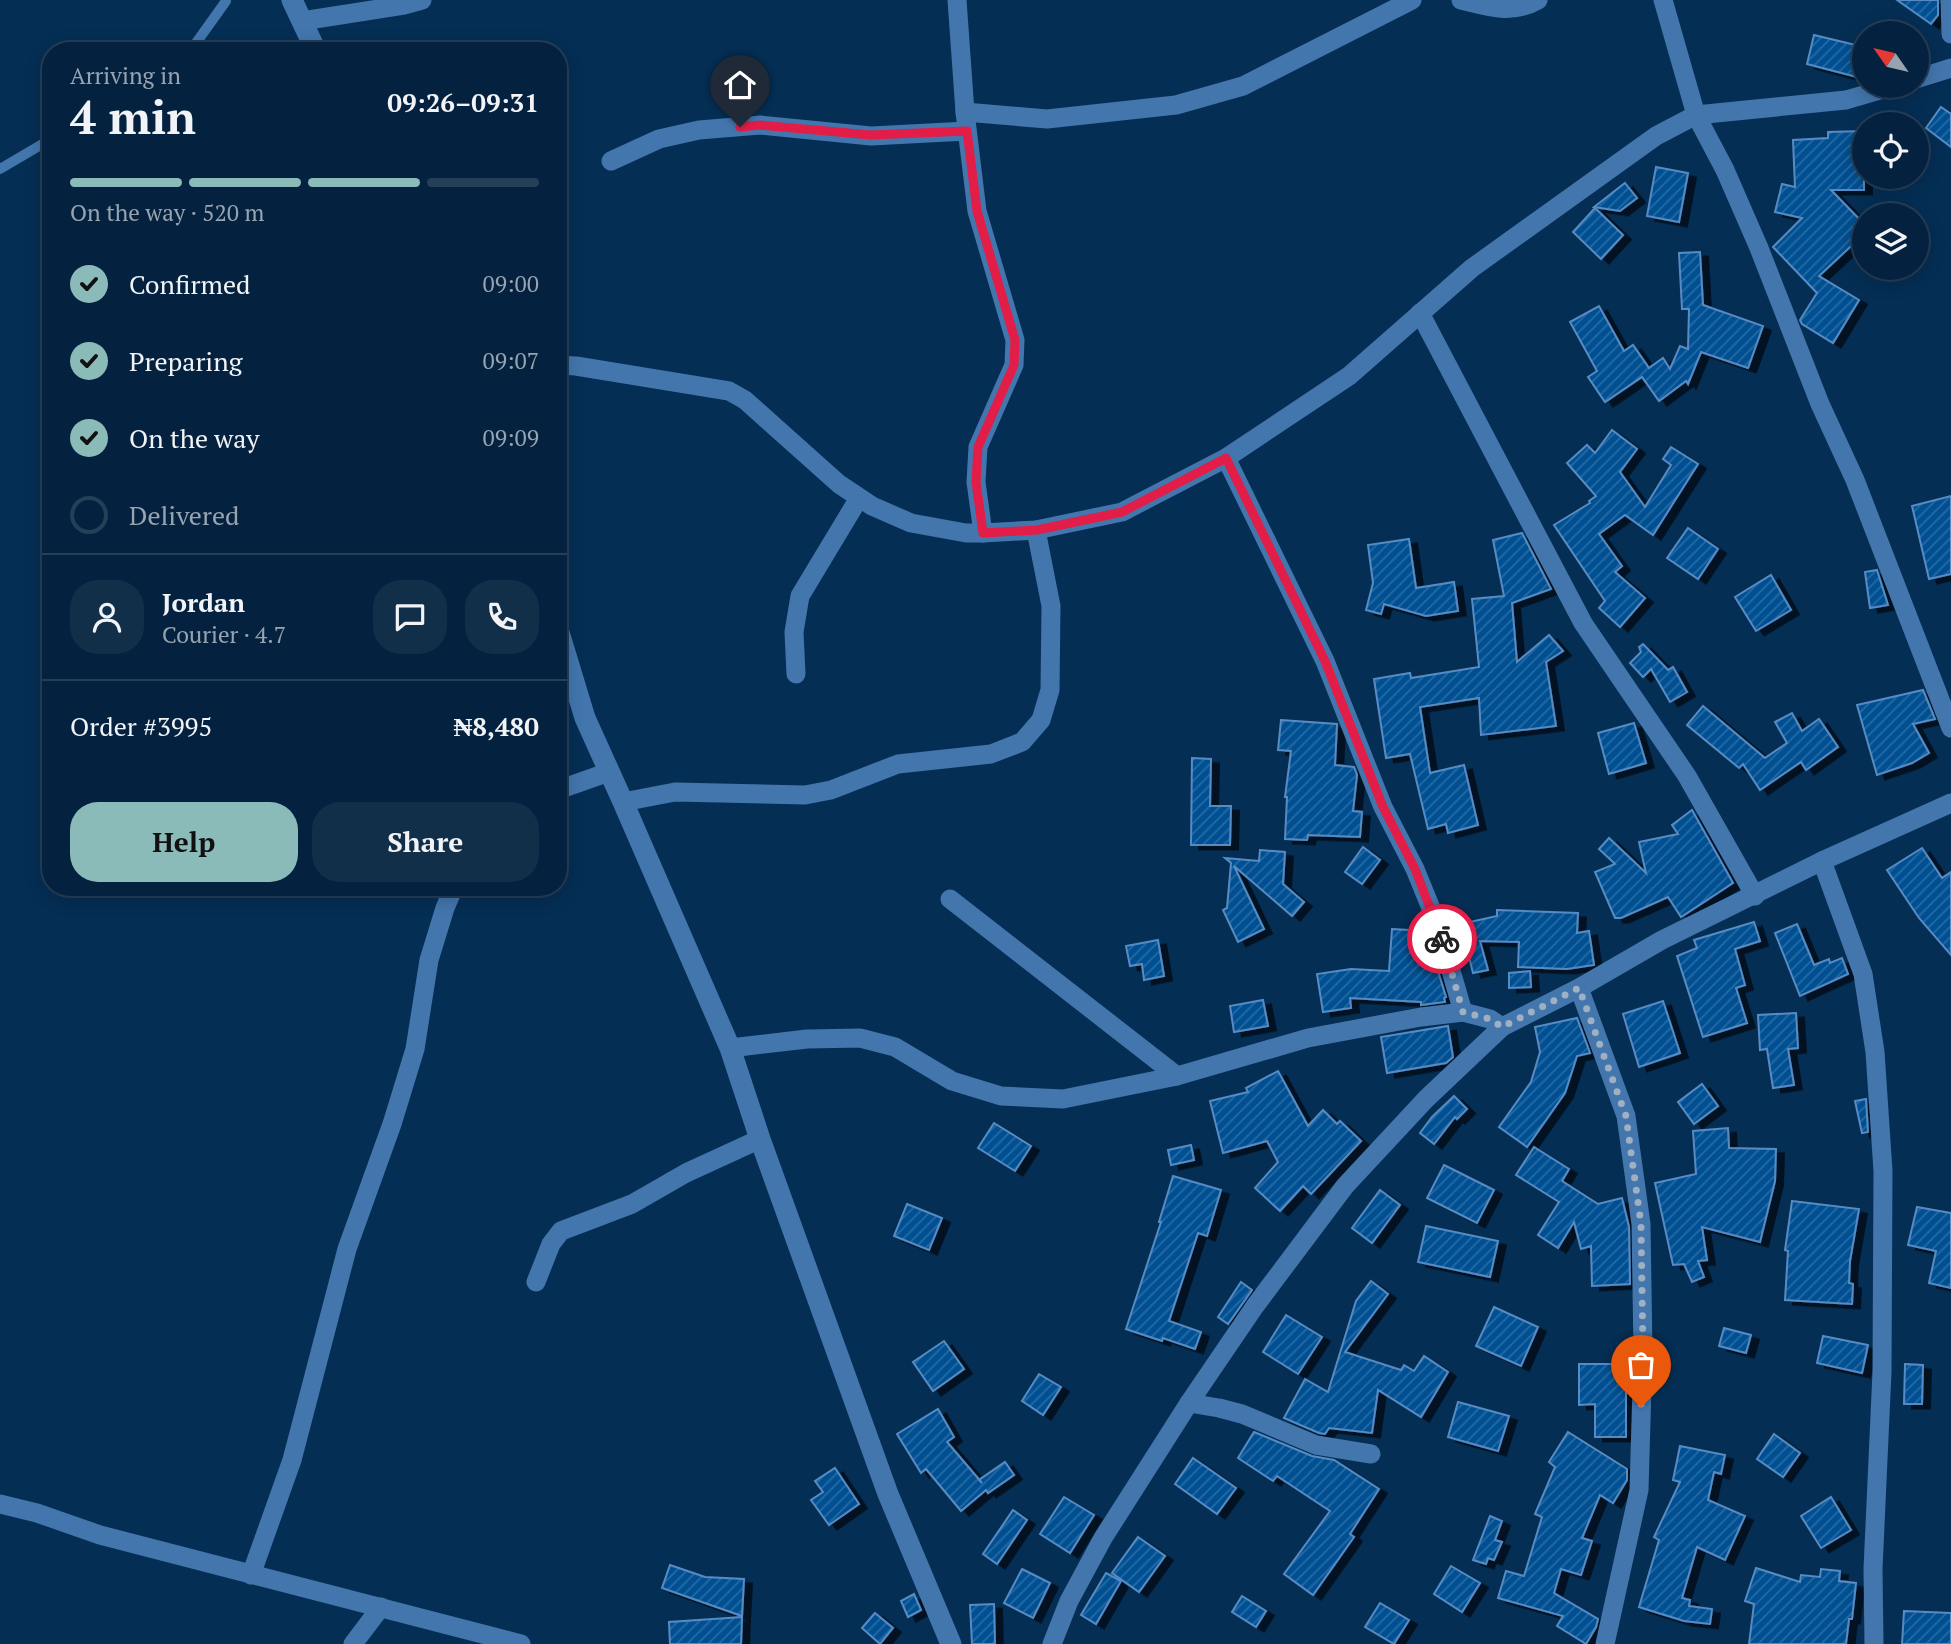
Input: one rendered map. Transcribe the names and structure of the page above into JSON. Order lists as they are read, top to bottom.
{
  "north": "top left",
  "page": {
    "heading": ["4 min", "Arriving in", "09:26–09:31"],
    "panel": [
      "Jordan",
      "Courier · 4.7",
      "Order #3995",
      "₦8,480"
    ],
    "bar": "On the way · 520 m",
    "list": [
      ["Confirmed", "09:00"],
      ["Preparing", "09:07"],
      ["On the way", "09:09"],
      "Delivered"
    ],
    "buttons": ["Help", "Share"]
  }
}
